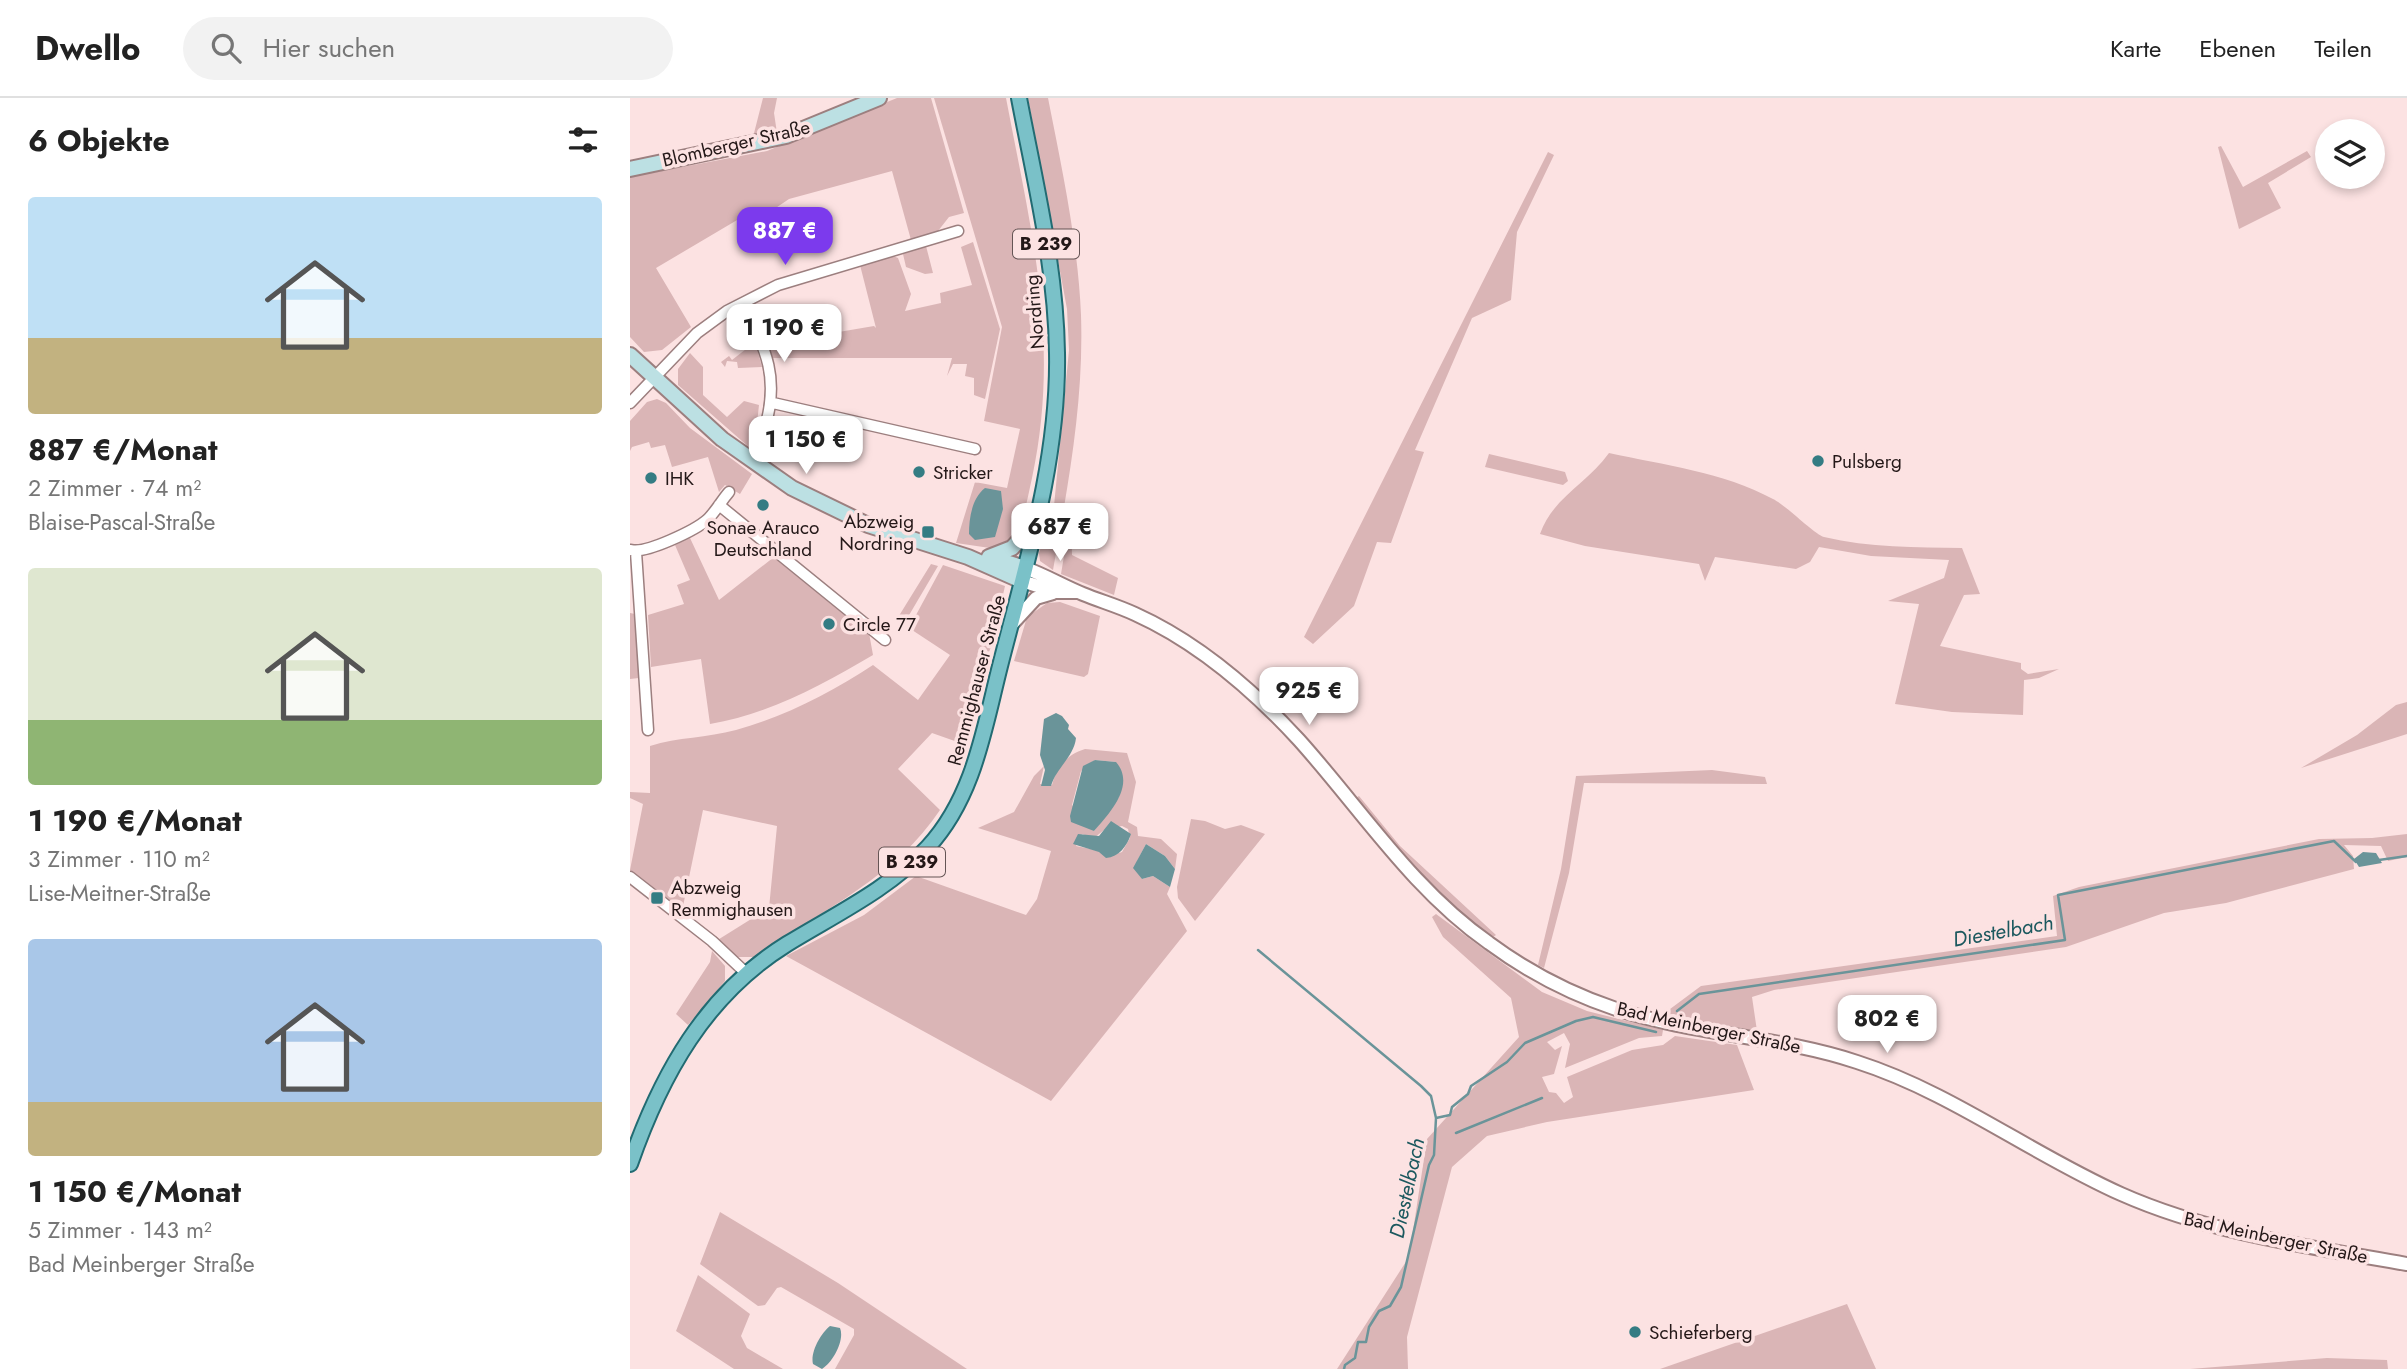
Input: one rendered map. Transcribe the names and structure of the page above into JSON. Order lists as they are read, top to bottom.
{
  "streets": {
    "main road": [
      "Blomberger Straße",
      "B 239",
      "Nordring",
      "Remmighauser Straße",
      "Bad Meinberger Straße"
    ]
  },
  "crossings": [
    ["B 239", "Nordring"],
    ["B 239", "Remmighauser Straße"],
    ["B 239", "Bad Meinberger Straße"],
    ["Remmighauser Straße", "Bad Meinberger Straße"]
  ],
  "water": ["Diestelbach"],
  "places": {
    "other": [
      "Pulsberg",
      "Stricker",
      "IHK",
      "Sonae Arauco Deutschland",
      "Circle 77",
      "Schieferberg"
    ],
    "transit": ["Abzweig Nordring", "Abzweig Remmighausen"]
  },
  "page": {
    "header": "Dwello",
    "search": "Hier suchen",
    "nav": ["Karte", "Ebenen", "Teilen"],
    "heading": "6 Objekte",
    "list": [
      {
        "name": "887 €/Monat",
        "note": "2 Zimmer · 74 m² · Blaise-Pascal-Straße"
      },
      {
        "name": "1 190 €/Monat",
        "note": "3 Zimmer · 110 m² · Lise-Meitner-Straße"
      },
      {
        "name": "1 150 €/Monat",
        "note": "5 Zimmer · 143 m² · Bad Meinberger Straße"
      }
    ],
    "price": [
      "887 €",
      "1 190 €",
      "1 150 €",
      "687 €",
      "925 €",
      "802 €"
    ]
  }
}
